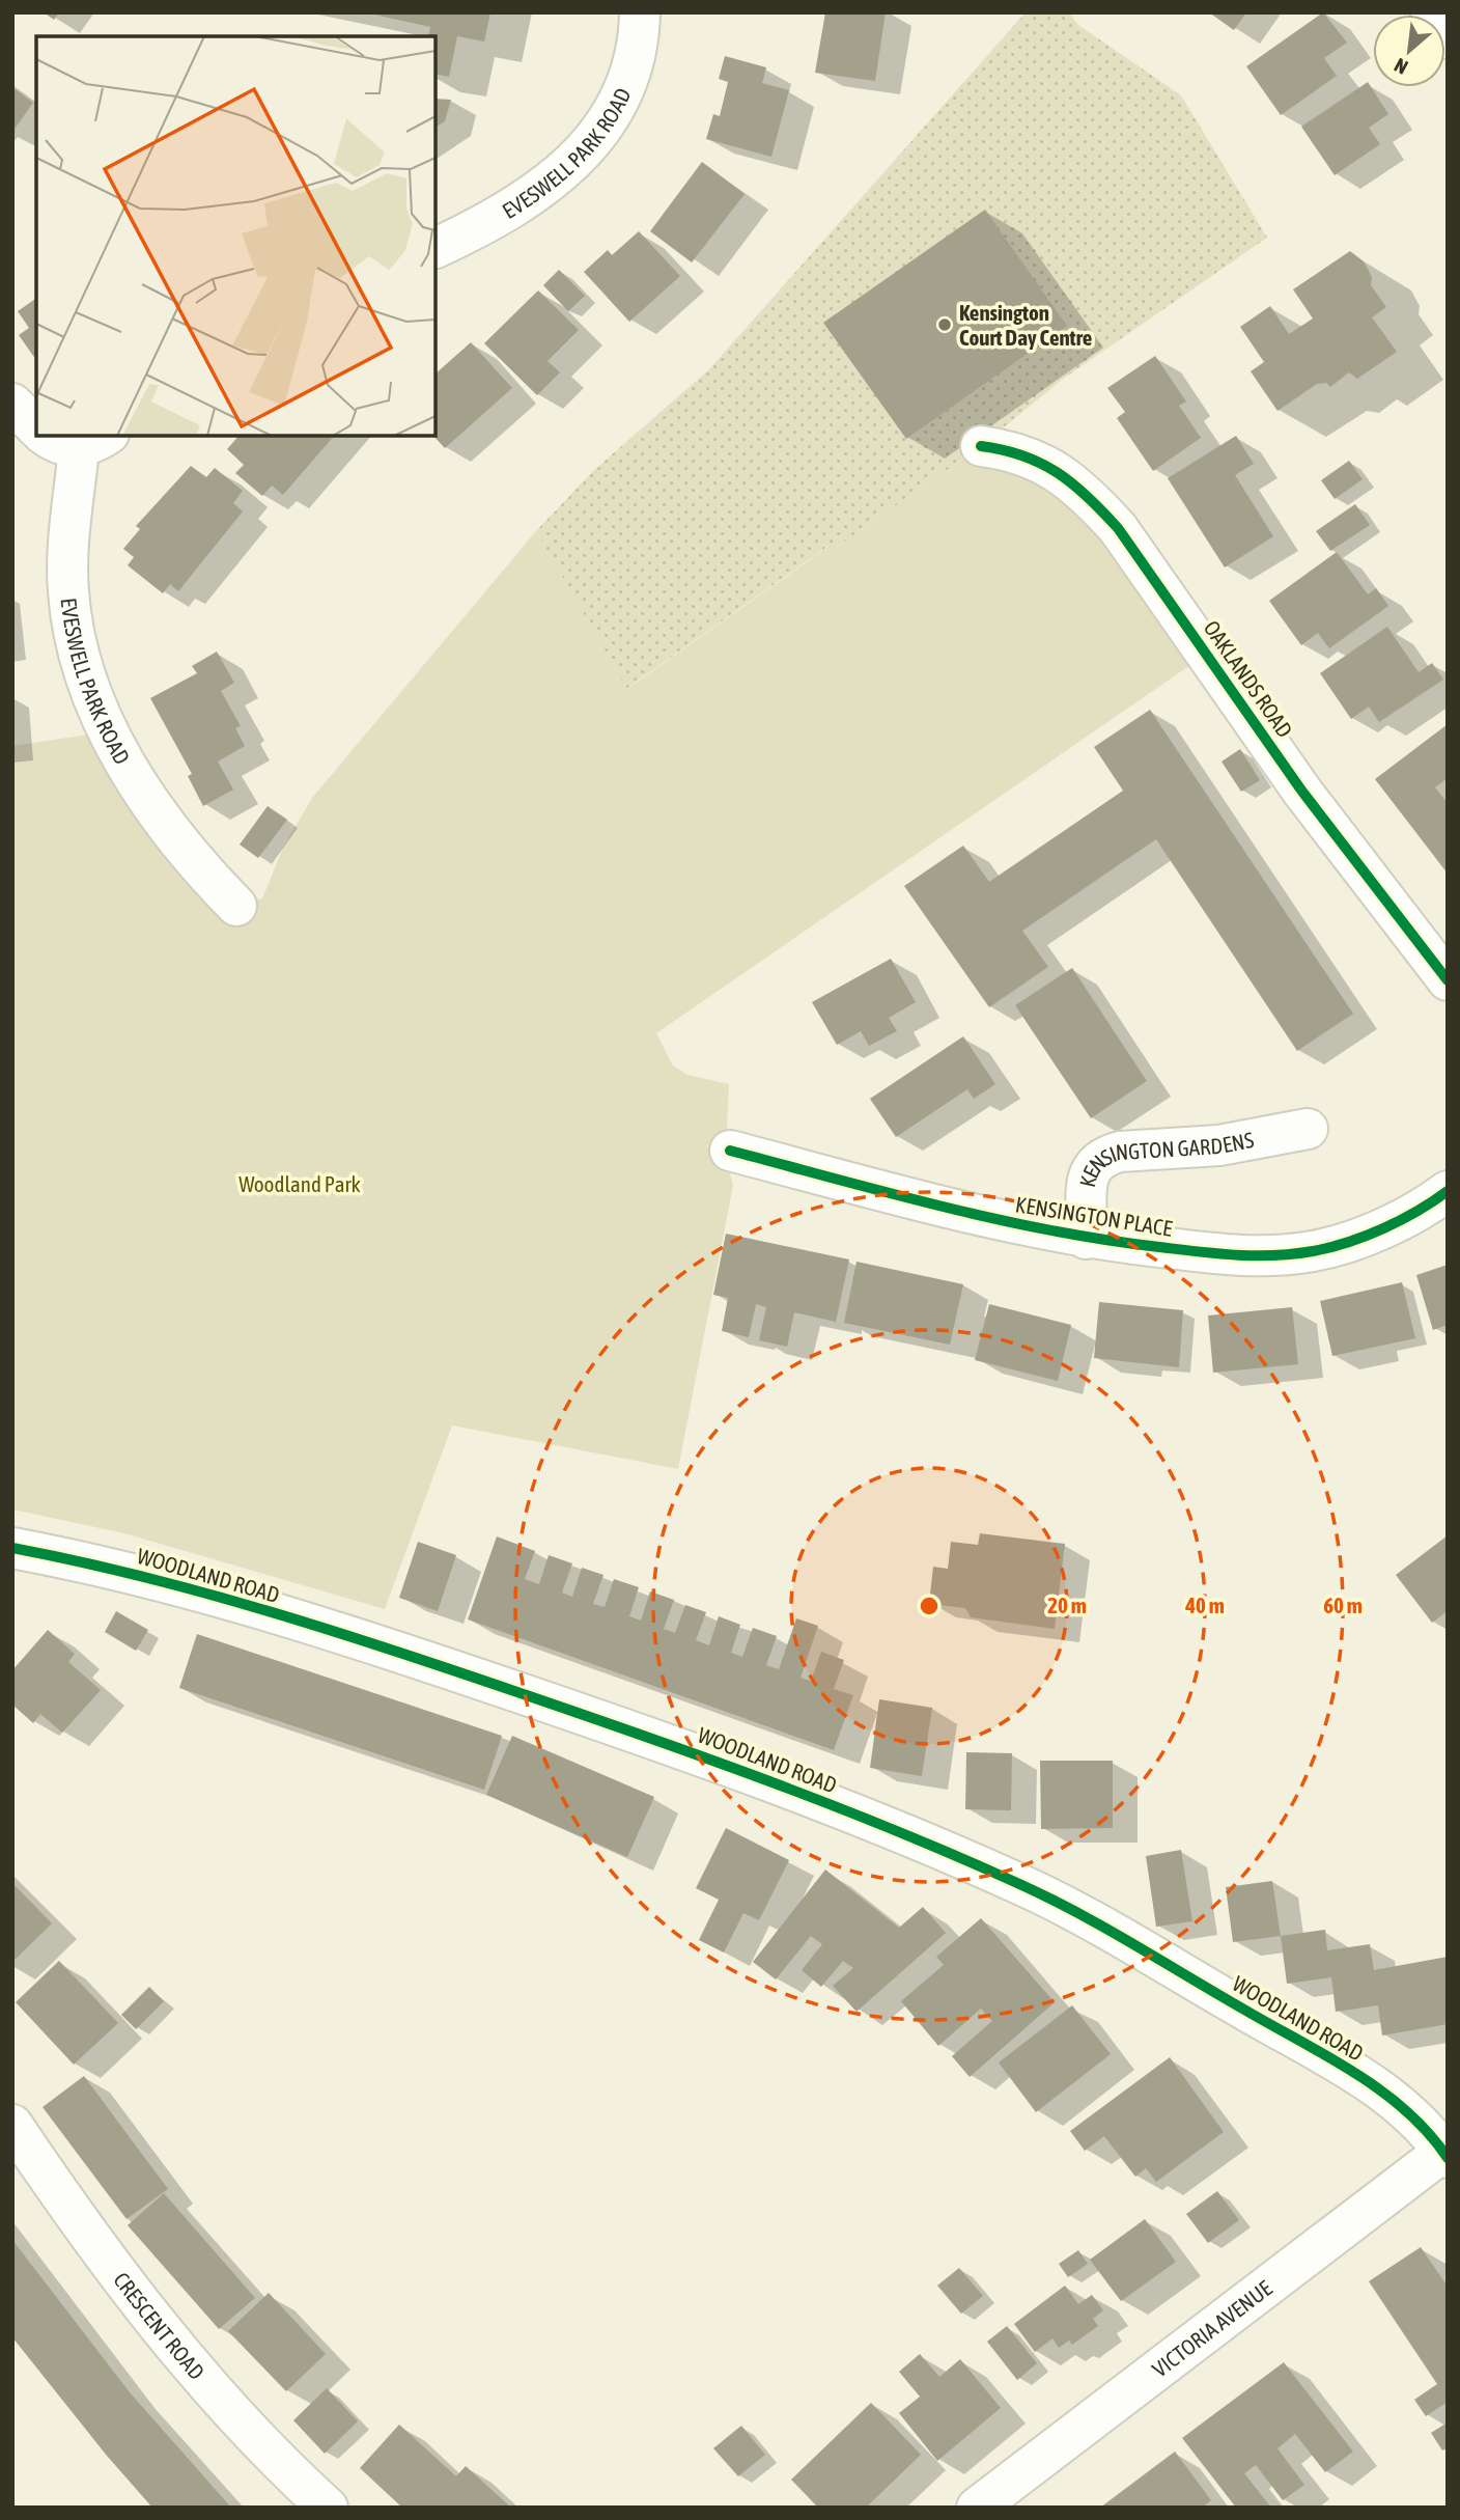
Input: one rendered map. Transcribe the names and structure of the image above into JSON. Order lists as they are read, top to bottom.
{
  "streets": {
    "street": [
      "EVESWELL PARK ROAD",
      "OAKLANDS ROAD",
      "KENSINGTON GARDENS",
      "KENSINGTON PLACE",
      "WOODLAND ROAD",
      "CRESCENT ROAD",
      "VICTORIA AVENUE"
    ]
  },
  "crossings": [
    ["KENSINGTON GARDENS", "KENSINGTON PLACE"],
    ["WOODLAND ROAD", "VICTORIA AVENUE"]
  ],
  "parks": ["Woodland Park"],
  "places": ["Kensington Court Day Centre"],
  "north": "bottom left",
  "rings": ["20 m", "40 m", "60 m"]
}
